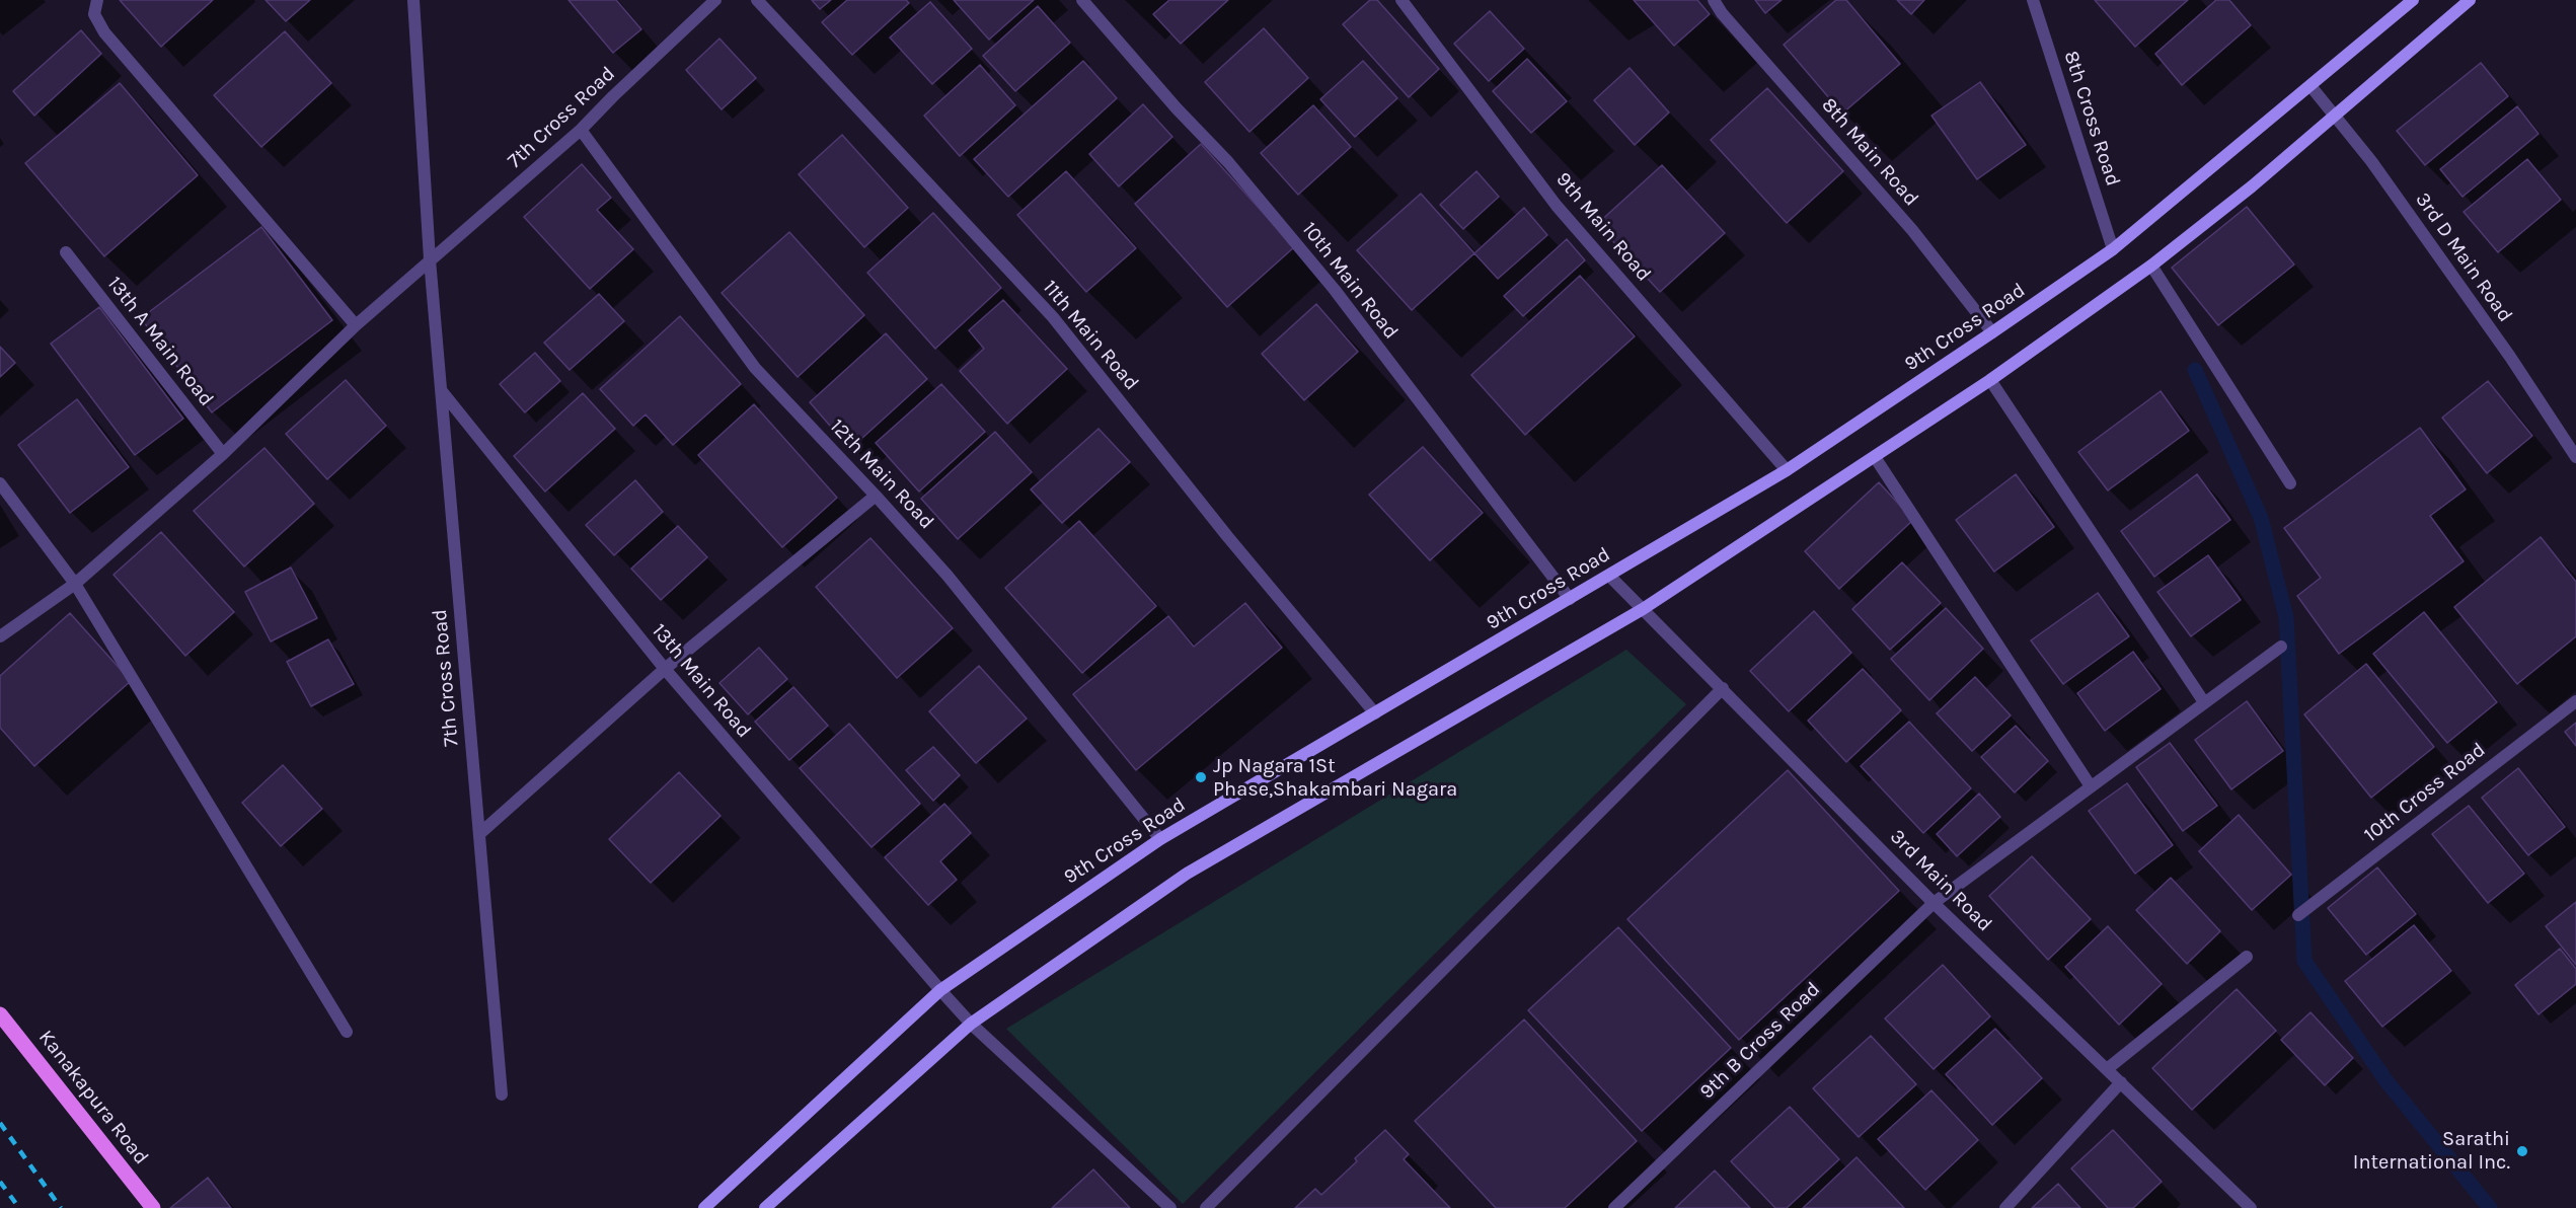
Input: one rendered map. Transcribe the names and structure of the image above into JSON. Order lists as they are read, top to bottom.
{
  "streets": {
    "main road": ["9th Cross Road", "Kanakapura Road"],
    "street": [
      "7th Cross Road",
      "8th Cross Road",
      "8th Main Road",
      "9th Main Road",
      "3rd D Main Road",
      "10th Main Road",
      "11th Main Road",
      "13th A Main Road",
      "12th Main Road",
      "13th Main Road",
      "10th Cross Road",
      "3rd Main Road",
      "9th B Cross Road"
    ]
  },
  "crossings": [
    ["7th Cross Road", "12th Main Road"],
    ["7th Cross Road", "13th Main Road"],
    ["8th Cross Road", "9th Cross Road"],
    ["8th Main Road", "9th Cross Road"],
    ["9th Main Road", "9th Cross Road"],
    ["3rd D Main Road", "9th Cross Road"],
    ["10th Main Road", "9th Cross Road"],
    ["9th Cross Road", "11th Main Road"],
    ["9th Cross Road", "12th Main Road"],
    ["9th Cross Road", "13th Main Road"],
    ["9th Cross Road", "3rd Main Road"],
    ["3rd Main Road", "9th B Cross Road"]
  ],
  "places": ["Jp Nagara 1St Phase,Shakambari Nagara", "Sarathi International Inc."]
}
